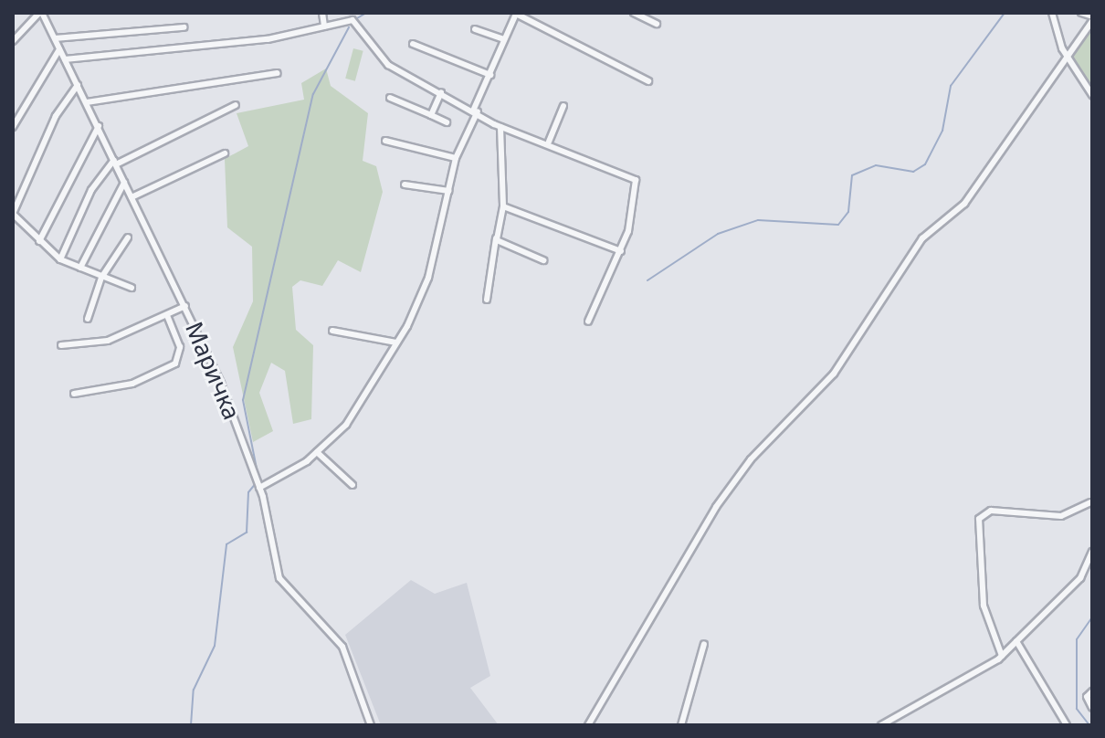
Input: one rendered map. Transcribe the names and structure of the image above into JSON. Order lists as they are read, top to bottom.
{
  "streets": {
    "street": ["Маричка"]
  }
}
